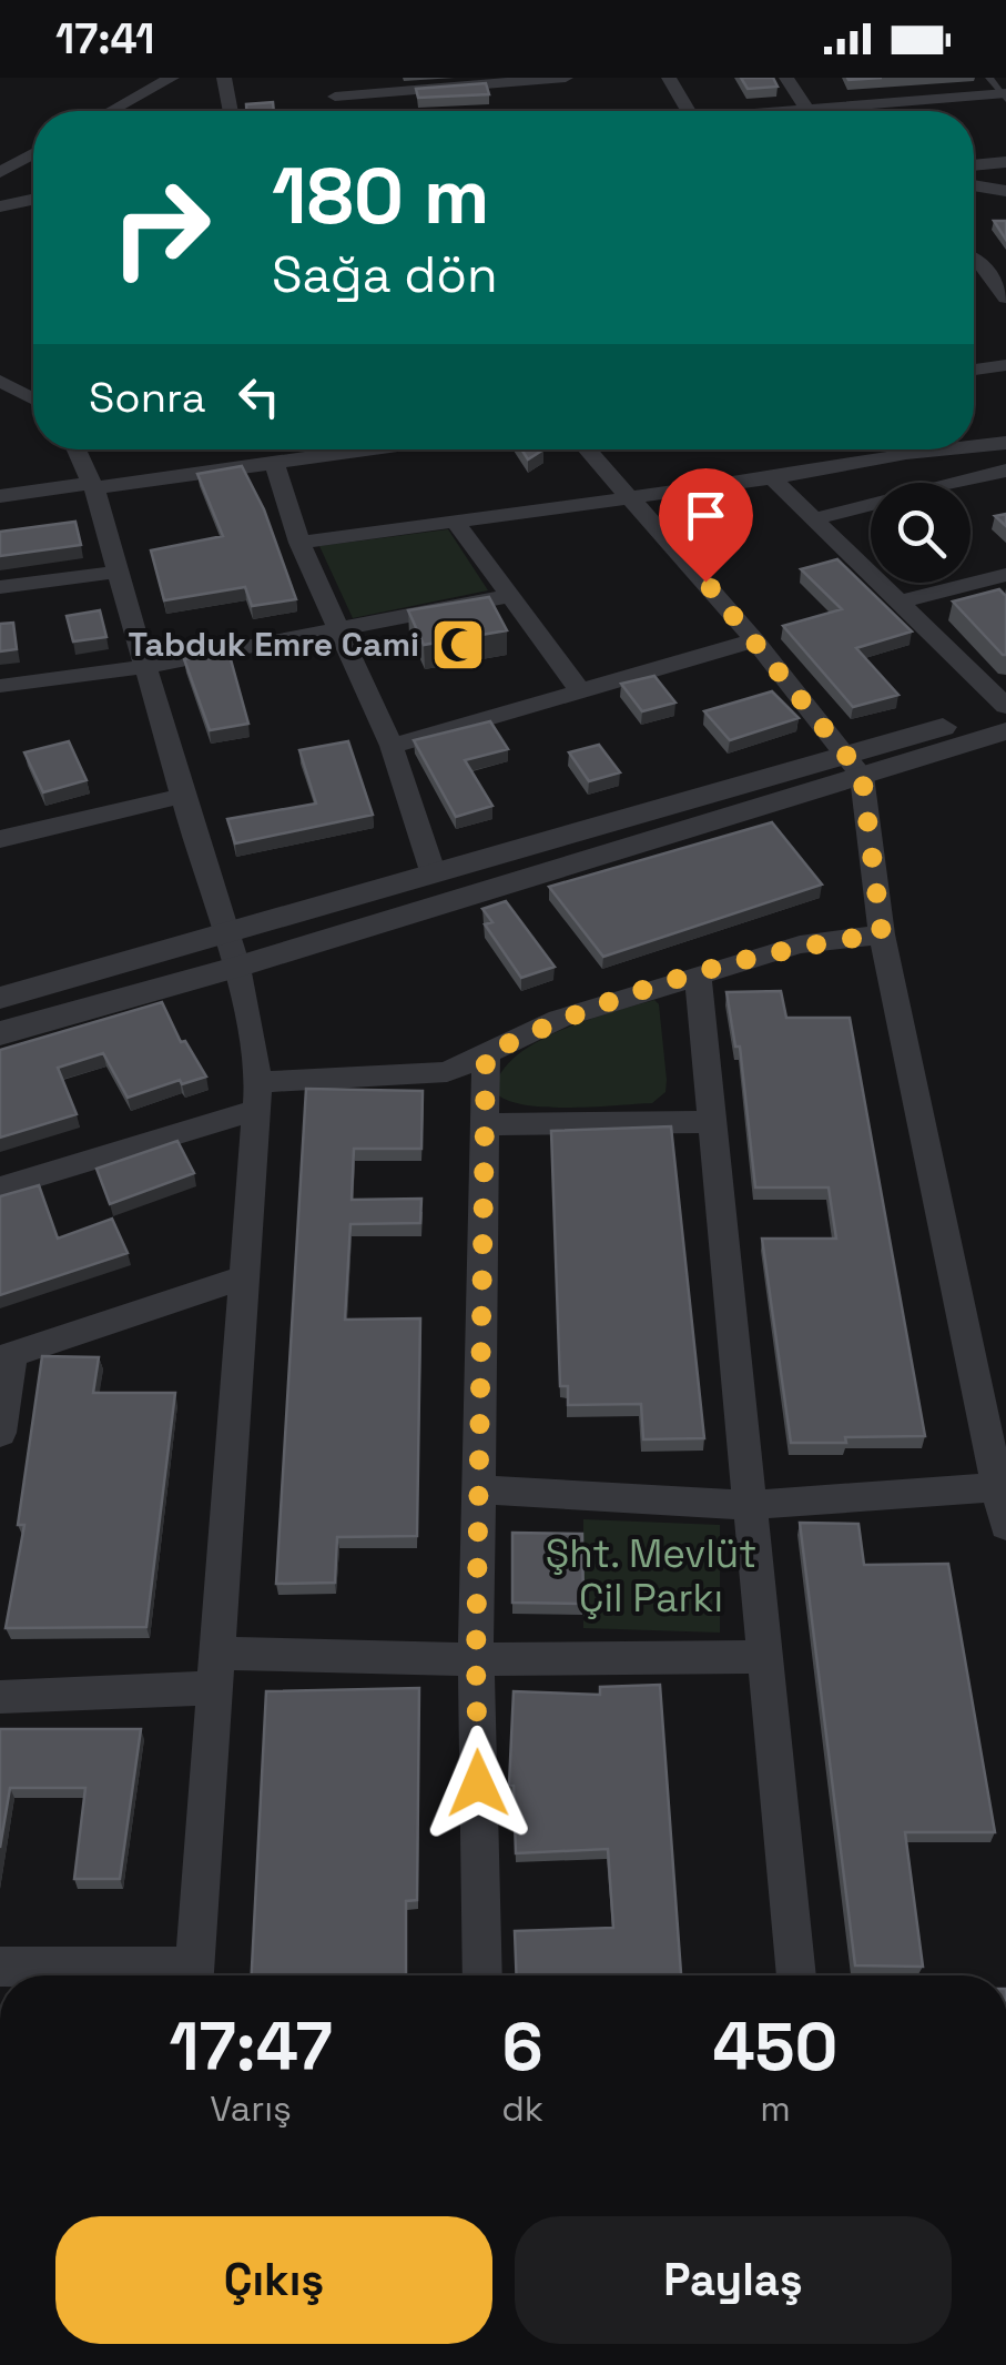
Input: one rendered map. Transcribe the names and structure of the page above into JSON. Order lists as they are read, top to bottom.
{
  "parks": ["Şht. Mevlüt Çil Parkı"],
  "places": {
    "mosque": ["Tabduk Emre Cami"]
  },
  "page": {
    "status": "17:41",
    "turn": ["180 m", "Sağa dön"],
    "then": "Sonra",
    "eta": [
      "17:47",
      "Varış",
      "6",
      "dk",
      "450",
      "m"
    ],
    "buttons": ["Çıkış", "Paylaş"]
  }
}
